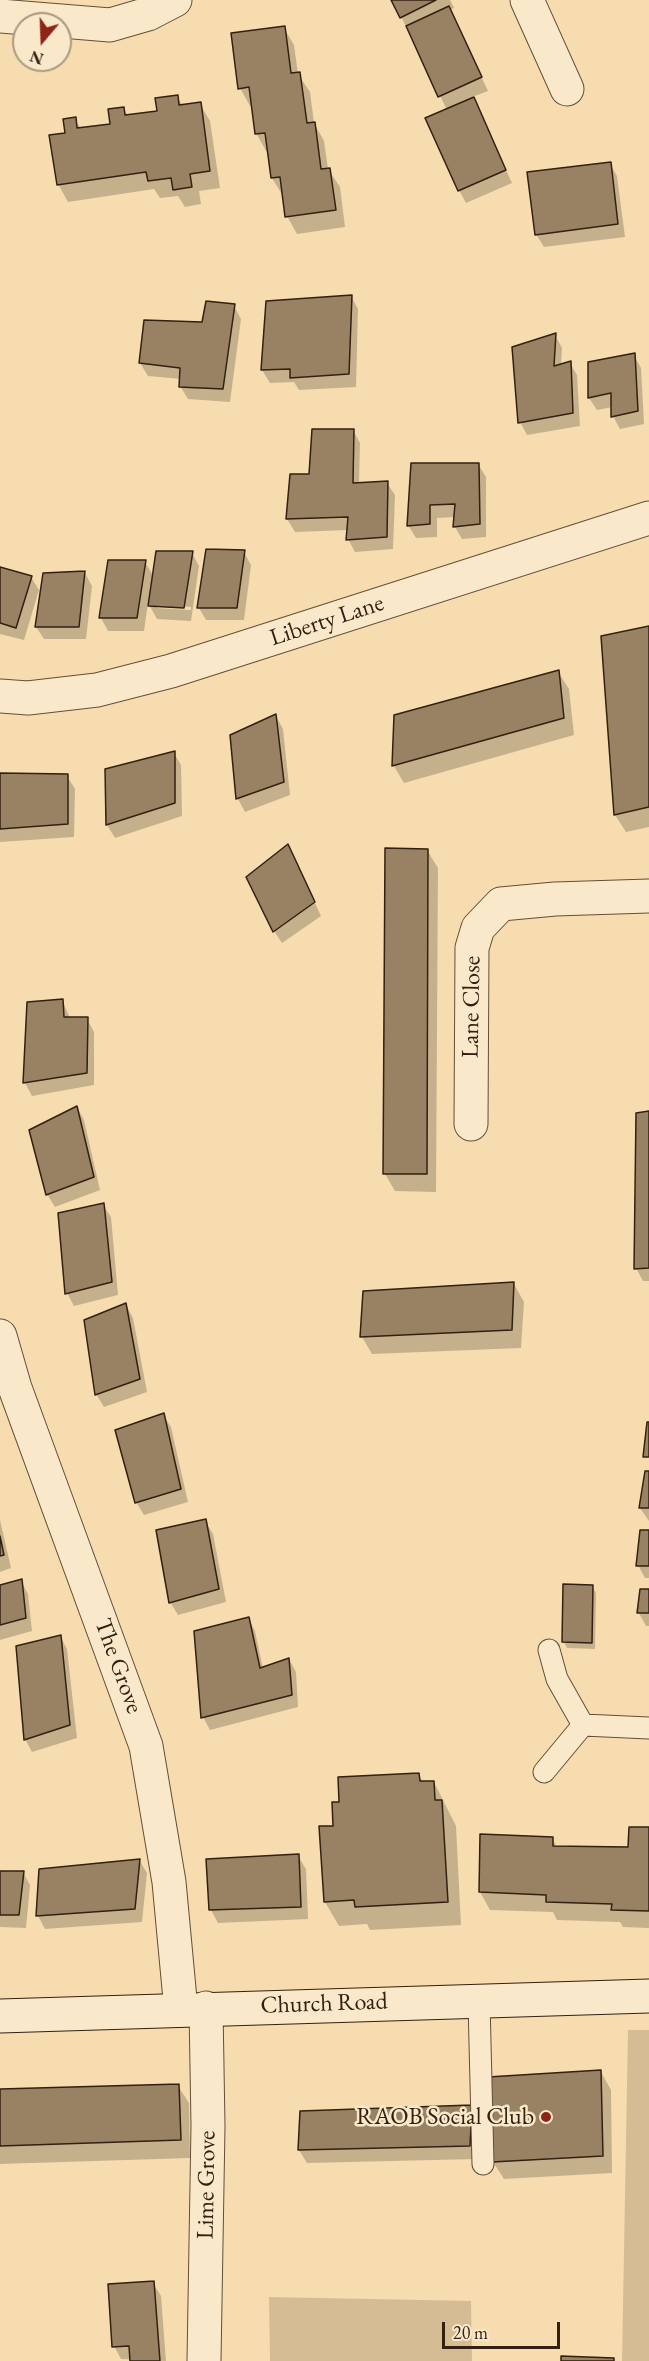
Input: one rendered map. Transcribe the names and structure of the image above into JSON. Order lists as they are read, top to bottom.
{
  "streets": {
    "street": [
      "Liberty Lane",
      "Lane Close",
      "The Grove",
      "Church Road",
      "Lime Grove"
    ]
  },
  "crossings": [
    ["The Grove", "Church Road"],
    ["The Grove", "Lime Grove"],
    ["Church Road", "Lime Grove"]
  ],
  "places": ["RAOB Social Club"],
  "scale_bar": "20 m",
  "north": "bottom"
}
